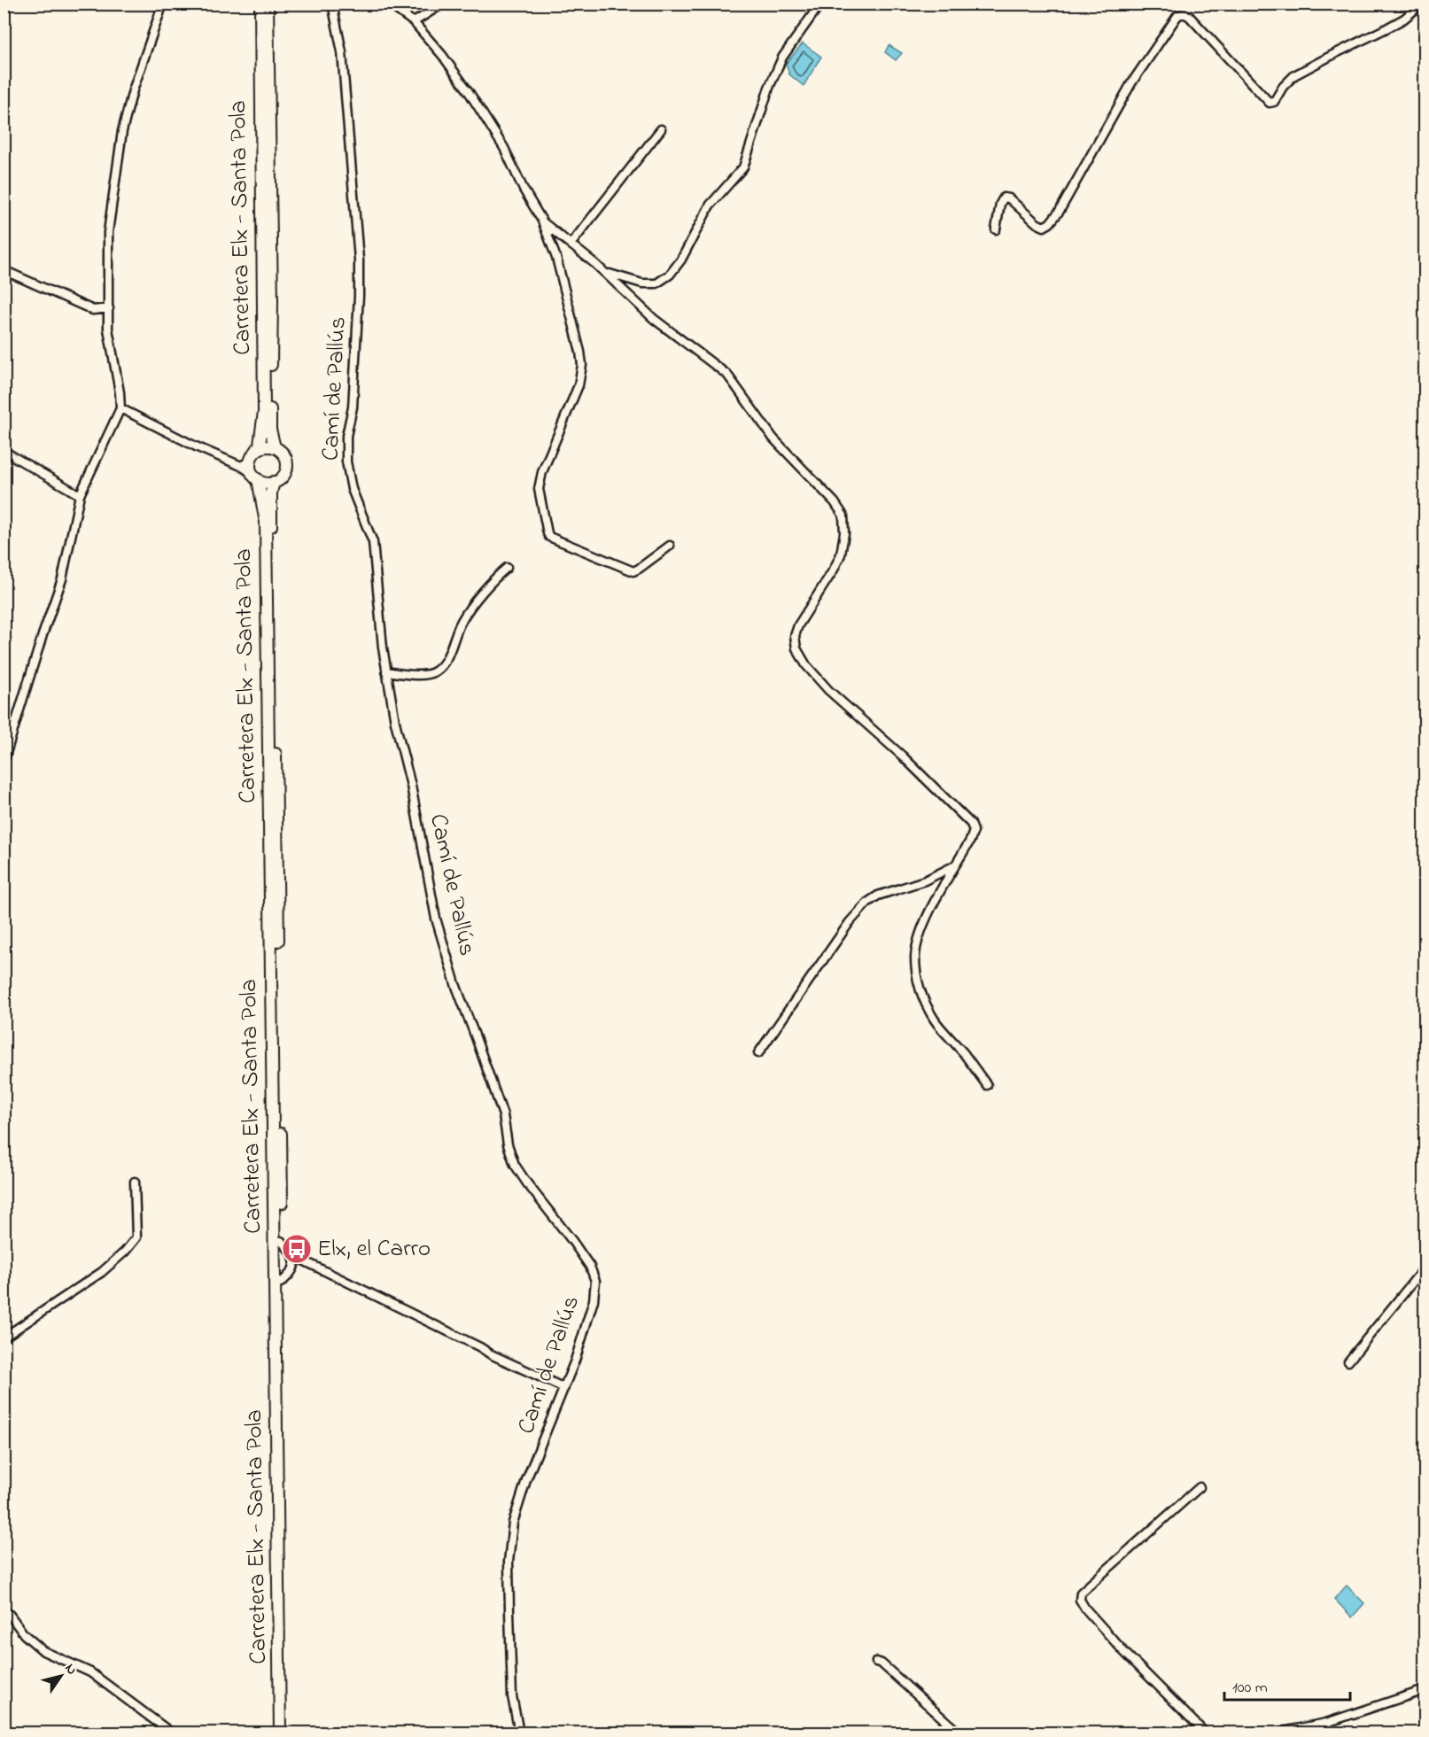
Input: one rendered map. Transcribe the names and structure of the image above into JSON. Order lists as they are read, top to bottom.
{
  "streets": {
    "main road": ["Carretera Elx - Santa Pola"],
    "street": ["Camí de Pallús"]
  },
  "places": {
    "bus stop": ["Elx, el Carro"]
  },
  "scale_bar": "100 m",
  "north": "top right"
}
